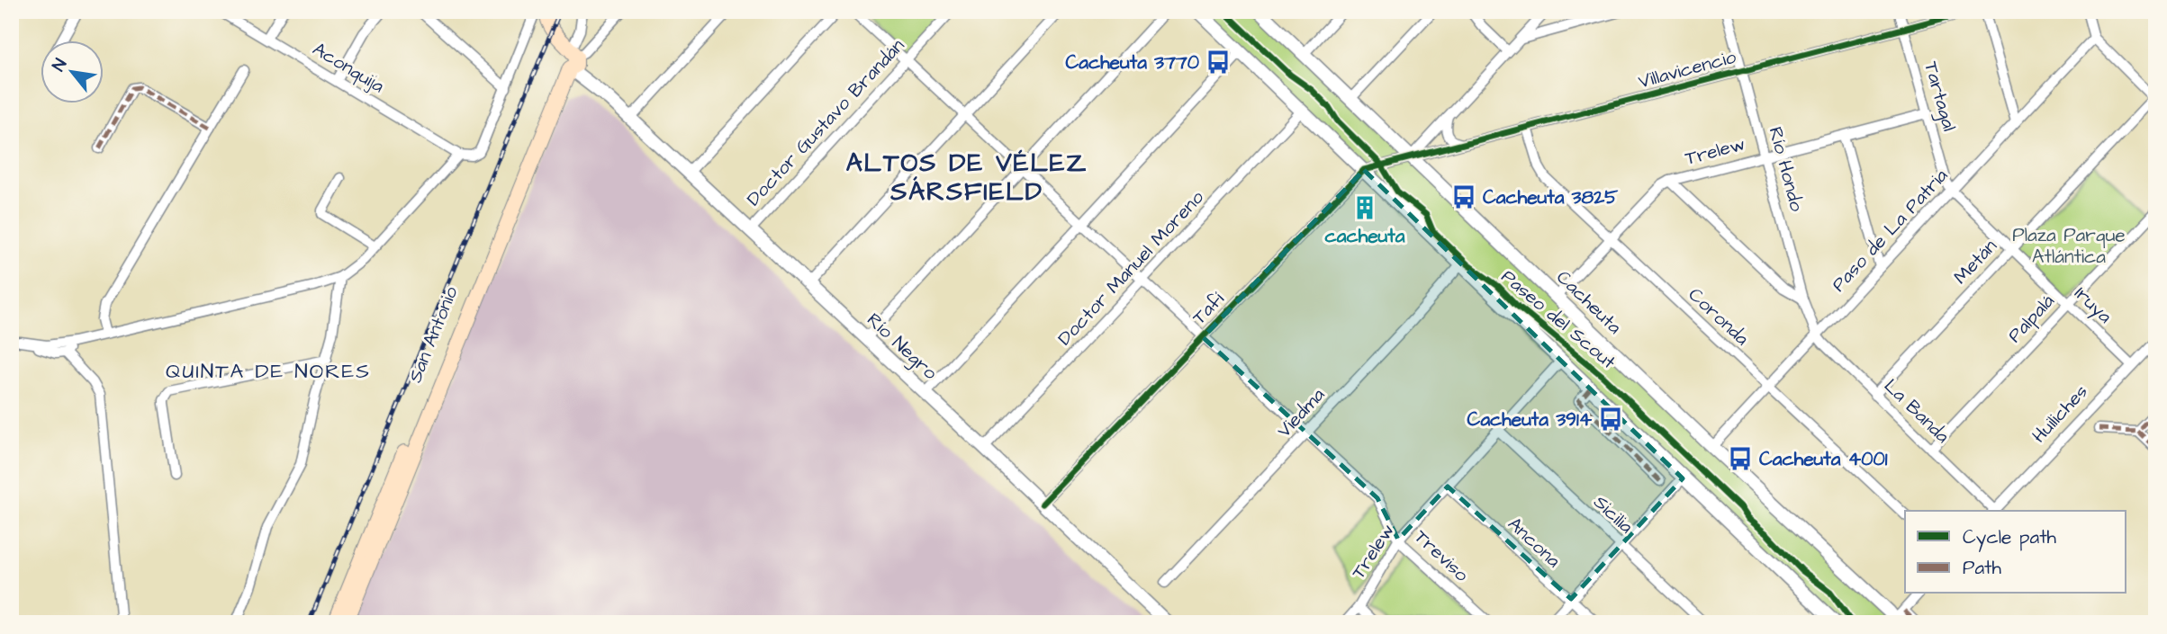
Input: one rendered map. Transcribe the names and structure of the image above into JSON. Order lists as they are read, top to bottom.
{
  "streets": {
    "main road": ["San Antonio"],
    "street": [
      "Aconquija",
      "Villavicencio",
      "Tartagal",
      "Doctor Gustavo Brandán",
      "Trelew",
      "Río Hondo",
      "Paso de La Patria",
      "Metán",
      "Doctor Manuel Moreno",
      "Cacheuta",
      "Iruya",
      "Tafí",
      "Coronda",
      "Palpalá",
      "Río Negro",
      "La Banda",
      "Viedma",
      "Huiliches",
      "Sicilia",
      "Ancona",
      "Treviso"
    ],
    "cycle path": ["Paseo del Scout"]
  },
  "crossings": [
    ["Villavicencio", "Tartagal"],
    ["Villavicencio", "Río Hondo"],
    ["Villavicencio", "Cacheuta"],
    ["Villavicencio", "Coronda"],
    ["Tartagal", "Trelew"],
    ["Tartagal", "Paso de La Patria"],
    ["Tartagal", "Iruya"],
    ["Doctor Gustavo Brandán", "Río Negro"],
    ["Doctor Gustavo Brandán", "Treviso"],
    ["Trelew", "Río Hondo"],
    ["Trelew", "Cacheuta"],
    ["Trelew", "Coronda"],
    ["Trelew", "Sicilia"],
    ["Trelew", "Ancona"],
    ["Trelew", "Treviso"],
    ["Río Hondo", "Paso de La Patria"],
    ["Río Hondo", "La Banda"],
    ["Paso de La Patria", "Cacheuta"],
    ["Paso de La Patria", "Iruya"],
    ["Paso de La Patria", "Coronda"],
    ["Paso de La Patria", "La Banda"],
    ["Metán", "Iruya"],
    ["Metán", "La Banda"],
    ["Doctor Manuel Moreno", "Río Negro"],
    ["Doctor Manuel Moreno", "Treviso"],
    ["Iruya", "Palpalá"],
    ["Iruya", "Huiliches"],
    ["Tafí", "Río Negro"],
    ["Tafí", "Treviso"],
    ["Palpalá", "La Banda"],
    ["San Antonio", "Río Negro"],
    ["Viedma", "Treviso"]
  ],
  "districts": ["ALTOS DE VÉLEZ SÁRSFIELD", "QUINTA DE NORES"],
  "parks": ["Plaza Parque Atlántica"],
  "places": {
    "bus stop": [
      "Cacheuta 3770",
      "Cacheuta 3825",
      "Cacheuta 3914",
      "Cacheuta 4001"
    ],
    "building": ["cacheuta"]
  },
  "legend": ["Cycle path", "Path"],
  "north": "top left"
}
